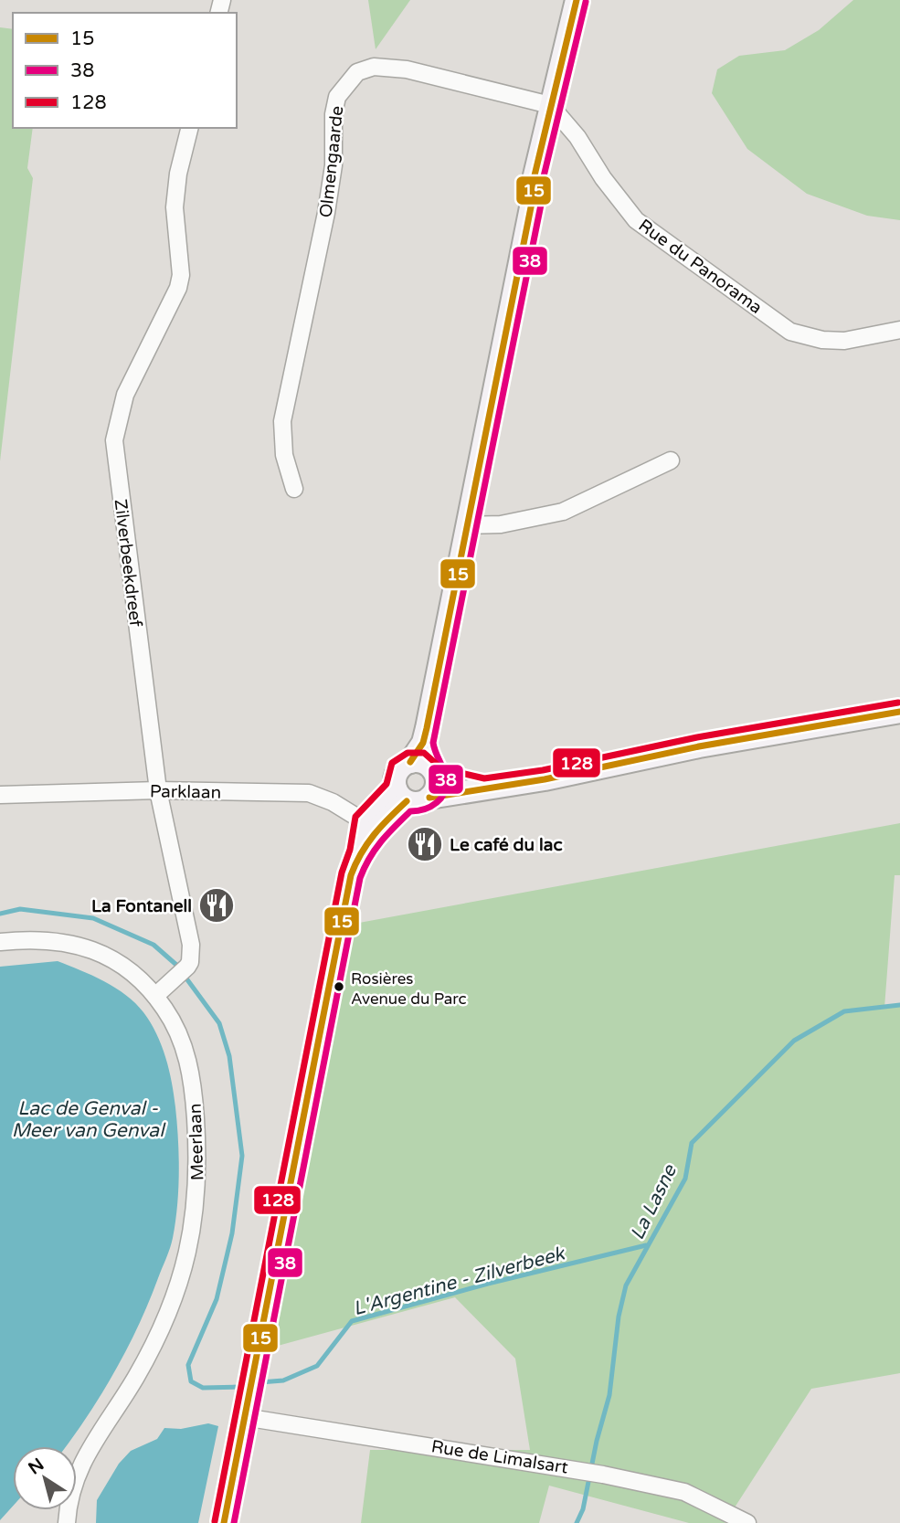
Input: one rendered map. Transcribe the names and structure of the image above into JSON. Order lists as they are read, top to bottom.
{
  "streets": {
    "street": [
      "Olmengaarde",
      "Rue du Panorama",
      "Zilverbeekdreef",
      "Parklaan",
      "Meerlaan",
      "Rue de Limalsart"
    ]
  },
  "crossings": [
    ["Olmengaarde", "Rue du Panorama"],
    ["Zilverbeekdreef", "Parklaan"],
    ["Zilverbeekdreef", "Meerlaan"]
  ],
  "water": ["Lac de Genval - Meer van Genval", "La Lasne", "L'Argentine - Zilverbeek"],
  "places": {
    "restaurant": ["Le café du lac", "La Fontanell"],
    "other": ["Rosières Avenue du Parc"]
  },
  "lines": ["transit line 15", "transit line 38", "transit line 128"],
  "legend": ["15", "38", "128"],
  "north": "top left"
}
